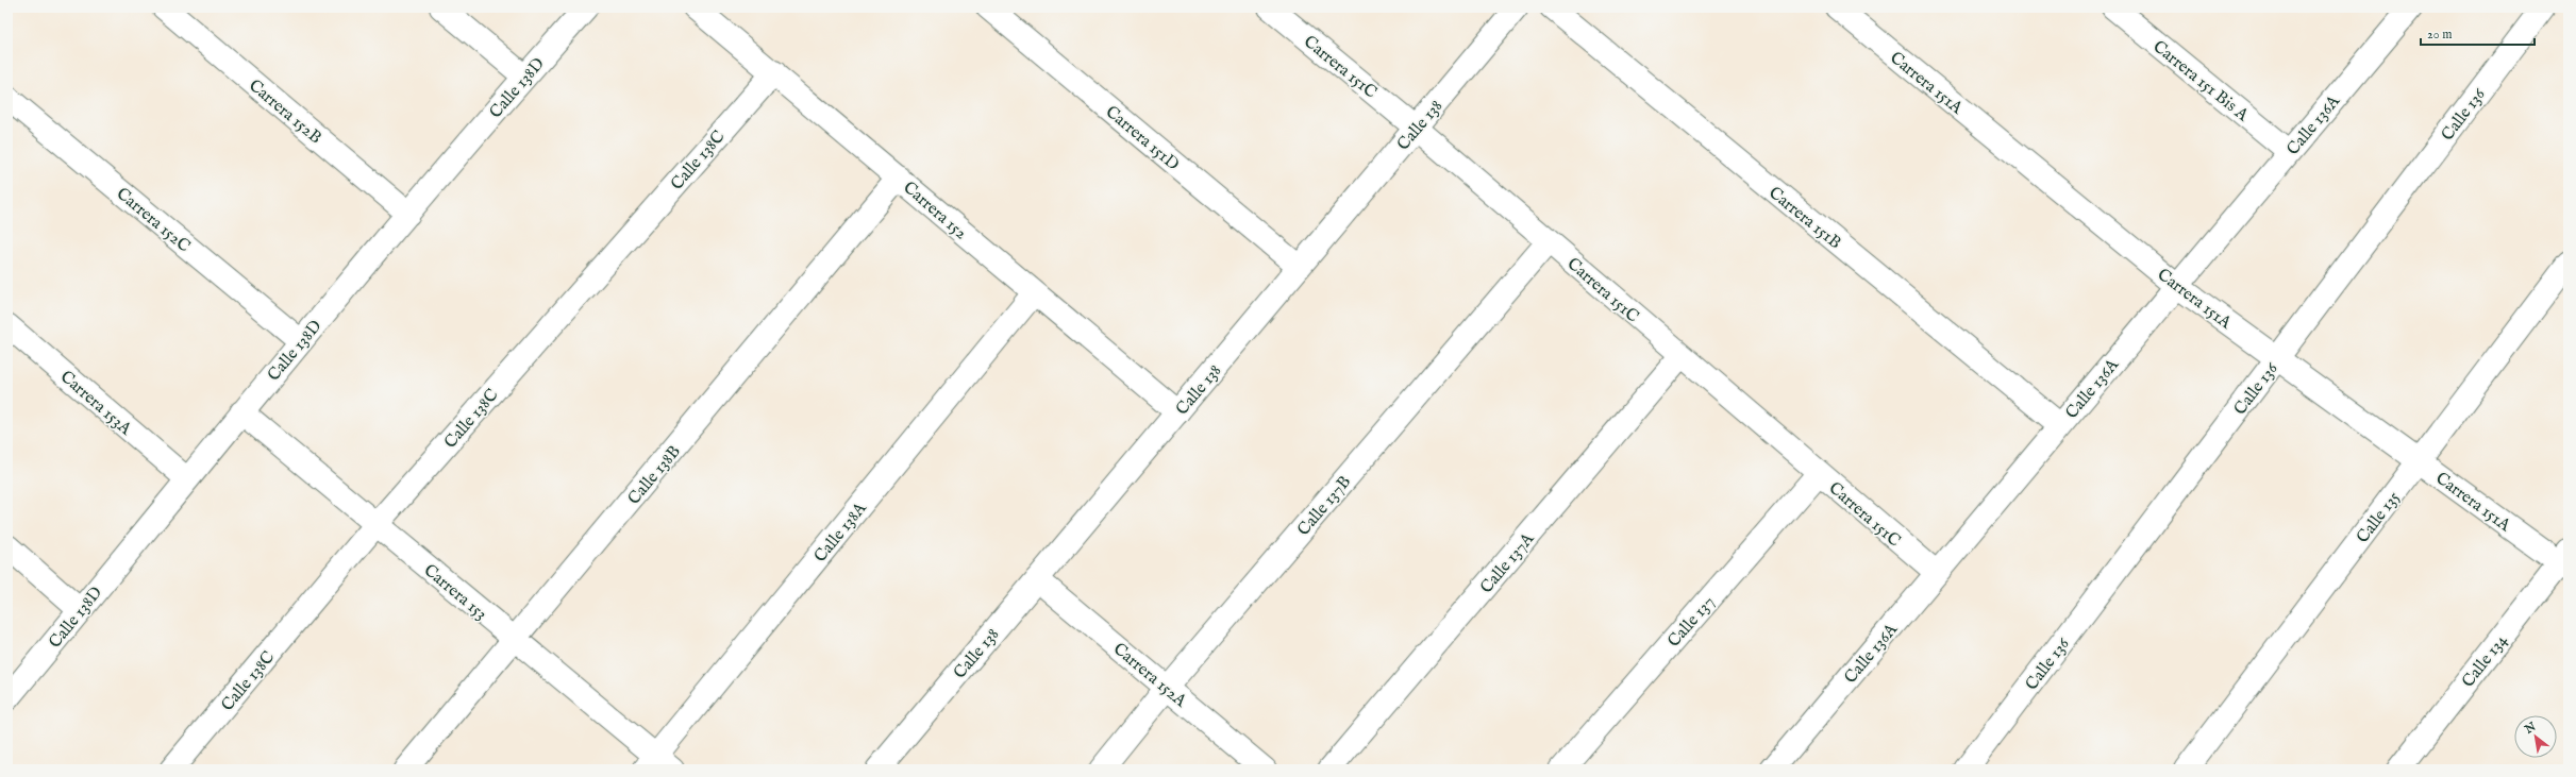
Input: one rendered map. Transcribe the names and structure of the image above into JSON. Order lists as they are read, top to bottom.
{
  "streets": {
    "street": [
      "Carrera 151C",
      "Carrera 151 Bis A",
      "Carrera 151A",
      "Calle 138D",
      "Carrera 152B",
      "Calle 136",
      "Calle 138",
      "Calle 136A",
      "Carrera 151D",
      "Calle 138C",
      "Carrera 152",
      "Carrera 151B",
      "Carrera 152C",
      "Carrera 153A",
      "Calle 138B",
      "Calle 137B",
      "Calle 135",
      "Calle 138A",
      "Calle 137A",
      "Carrera 153",
      "Calle 137",
      "Calle 134",
      "Carrera 152A"
    ]
  },
  "crossings": [
    ["Carrera 151C", "Calle 138"],
    ["Carrera 151C", "Calle 136A"],
    ["Carrera 151C", "Calle 137B"],
    ["Carrera 151C", "Calle 137A"],
    ["Carrera 151C", "Calle 137"],
    ["Carrera 151 Bis A", "Calle 136A"],
    ["Carrera 151A", "Calle 136"],
    ["Carrera 151A", "Calle 136A"],
    ["Carrera 151A", "Calle 135"],
    ["Carrera 151A", "Calle 134"],
    ["Calle 138D", "Carrera 152B"],
    ["Calle 138D", "Carrera 152C"],
    ["Calle 138D", "Carrera 153A"],
    ["Calle 138D", "Carrera 153"],
    ["Calle 138", "Carrera 151D"],
    ["Calle 138", "Carrera 152"],
    ["Calle 138", "Carrera 152A"],
    ["Calle 136A", "Carrera 151B"],
    ["Calle 138C", "Carrera 152"],
    ["Calle 138C", "Carrera 153"],
    ["Carrera 152", "Calle 138B"],
    ["Carrera 152", "Calle 138A"],
    ["Calle 138B", "Carrera 153"],
    ["Calle 137B", "Carrera 152A"],
    ["Calle 138A", "Carrera 153"]
  ],
  "scale_bar": "20 m",
  "north": "top left"
}
